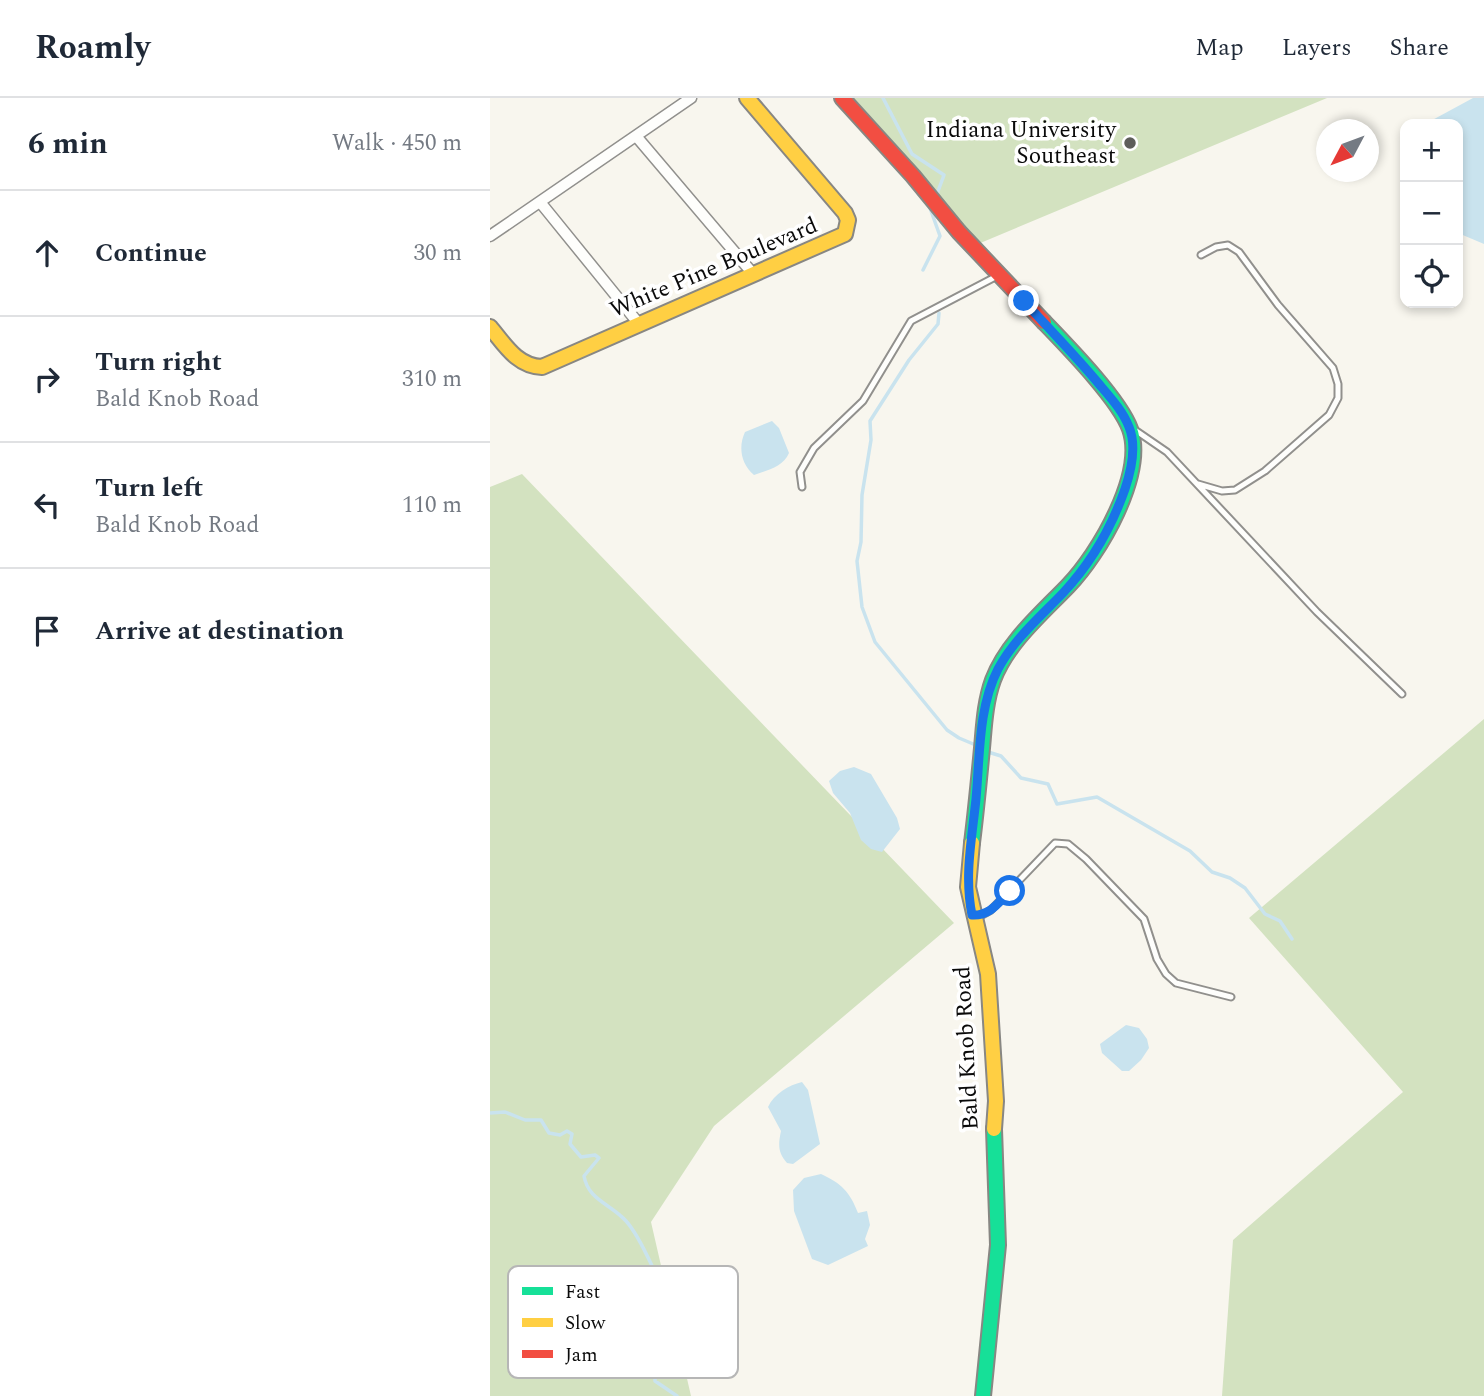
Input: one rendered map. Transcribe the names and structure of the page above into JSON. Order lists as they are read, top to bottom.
{
  "streets": {
    "street": ["White Pine Boulevard", "Bald Knob Road"]
  },
  "places": ["Indiana University Southeast"],
  "legend": ["Fast", "Slow", "Jam"],
  "north": "bottom left",
  "page": {
    "header": "Roamly",
    "nav": ["Map", "Layers", "Share"],
    "heading": ["6 min", "Walk · 450 m"],
    "map_buttons": ["+", "−"],
    "list": [
      ["Continue", "30 m"],
      ["Turn right", "Bald Knob Road", "310 m"],
      ["Turn left", "Bald Knob Road", "110 m"],
      "Arrive at destination"
    ]
  }
}
